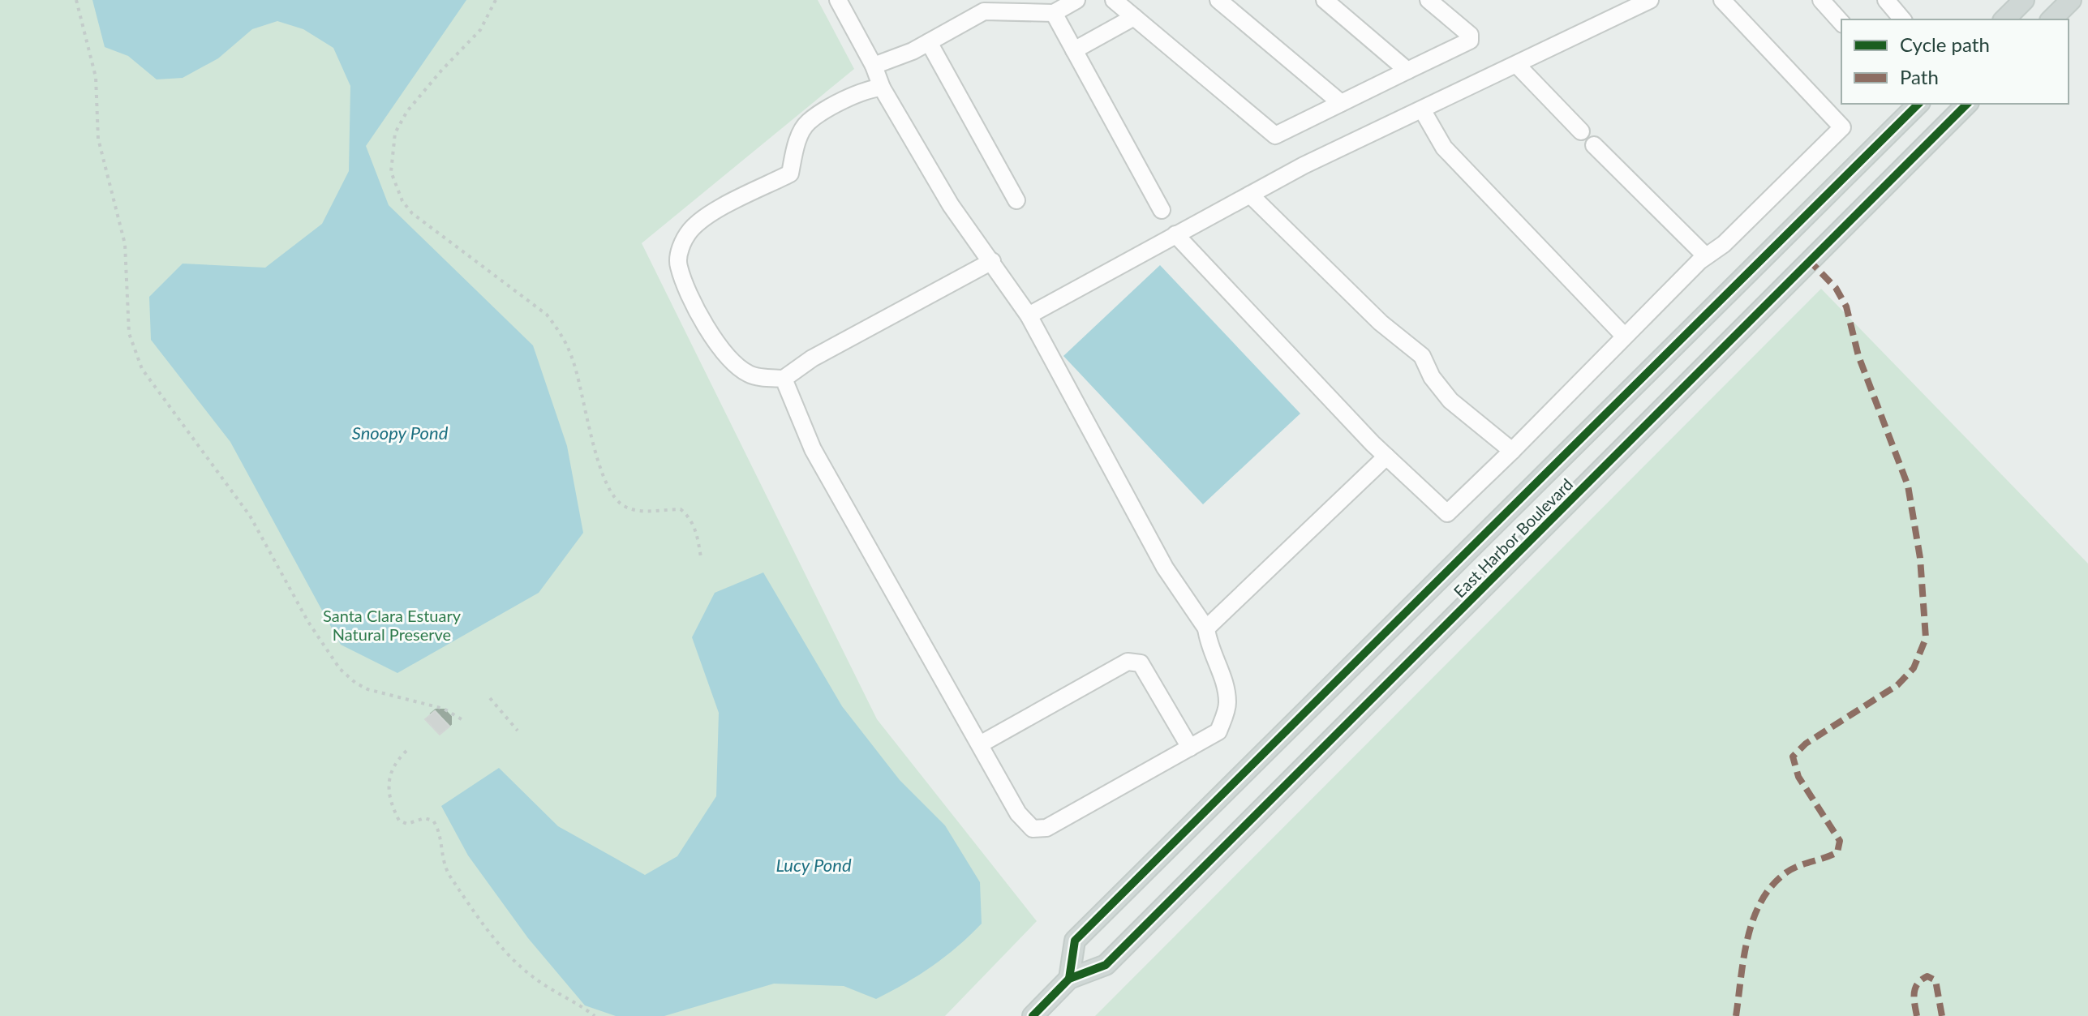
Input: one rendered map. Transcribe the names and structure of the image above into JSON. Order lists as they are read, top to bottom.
{
  "streets": {
    "main road": ["East Harbor Boulevard"]
  },
  "water": ["Snoopy Pond", "Lucy Pond"],
  "parks": ["Santa Clara Estuary Natural Preserve"],
  "legend": ["Cycle path", "Path"]
}
